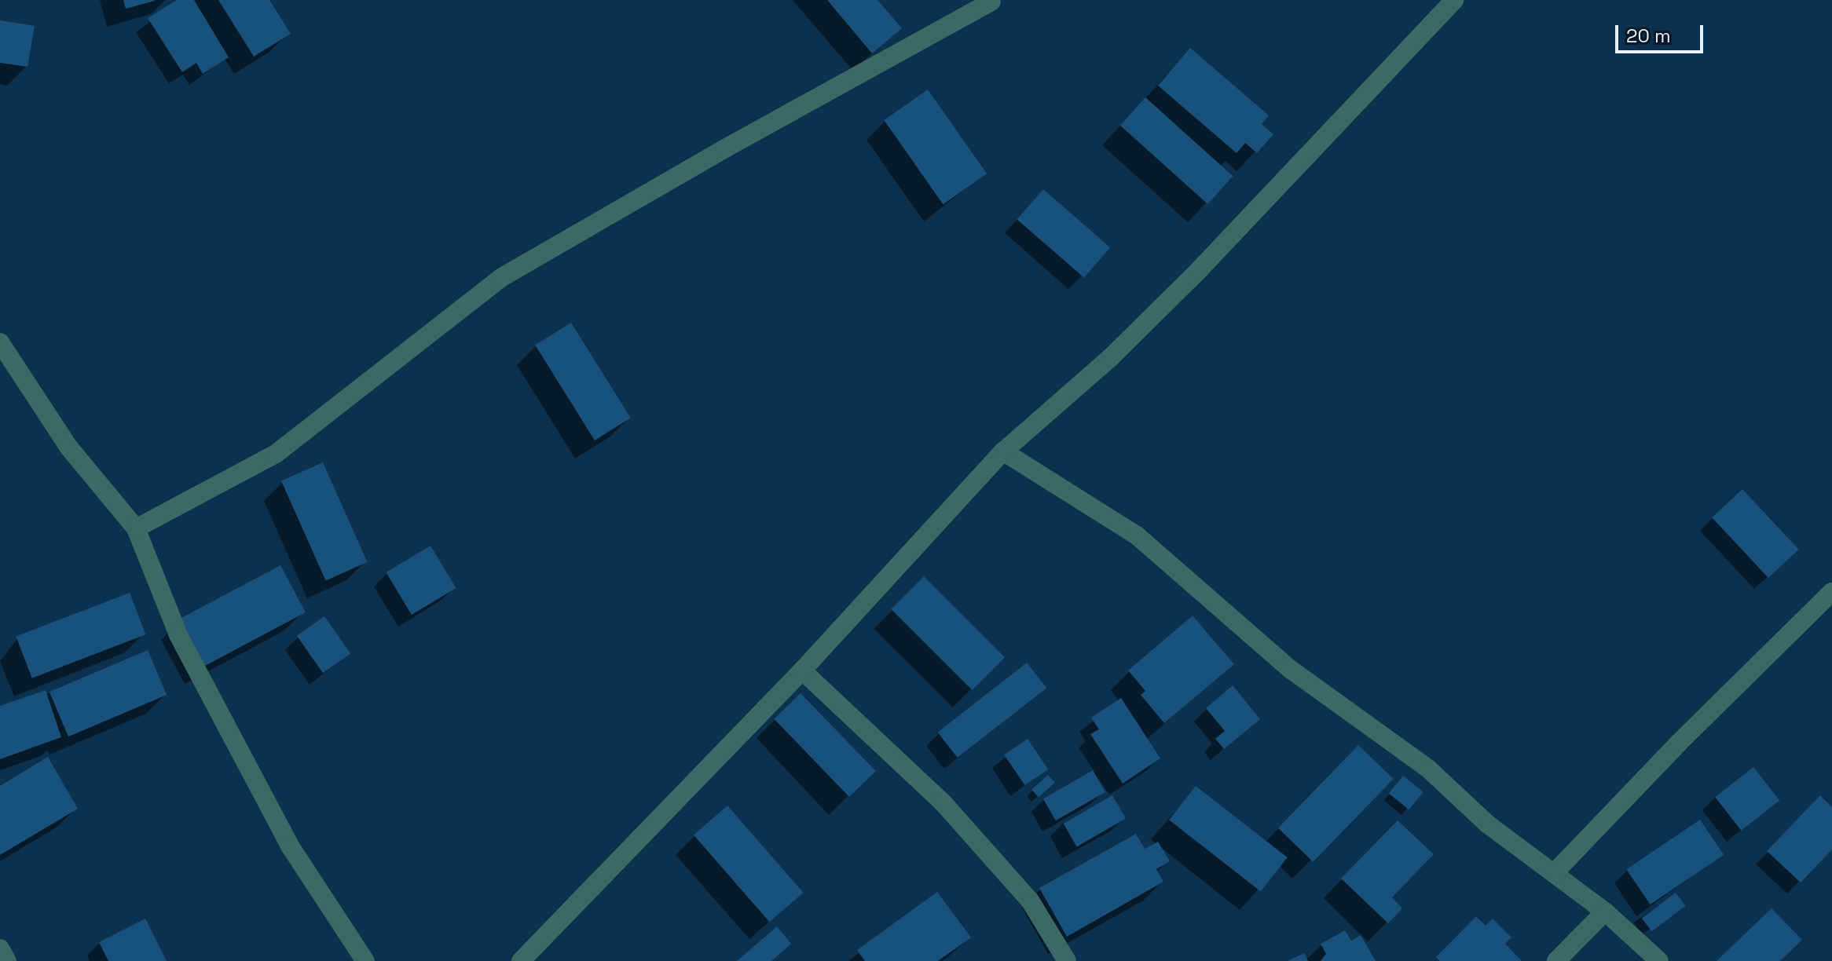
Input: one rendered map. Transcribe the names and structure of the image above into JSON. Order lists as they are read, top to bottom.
{
  "scale_bar": "20 m"
}
